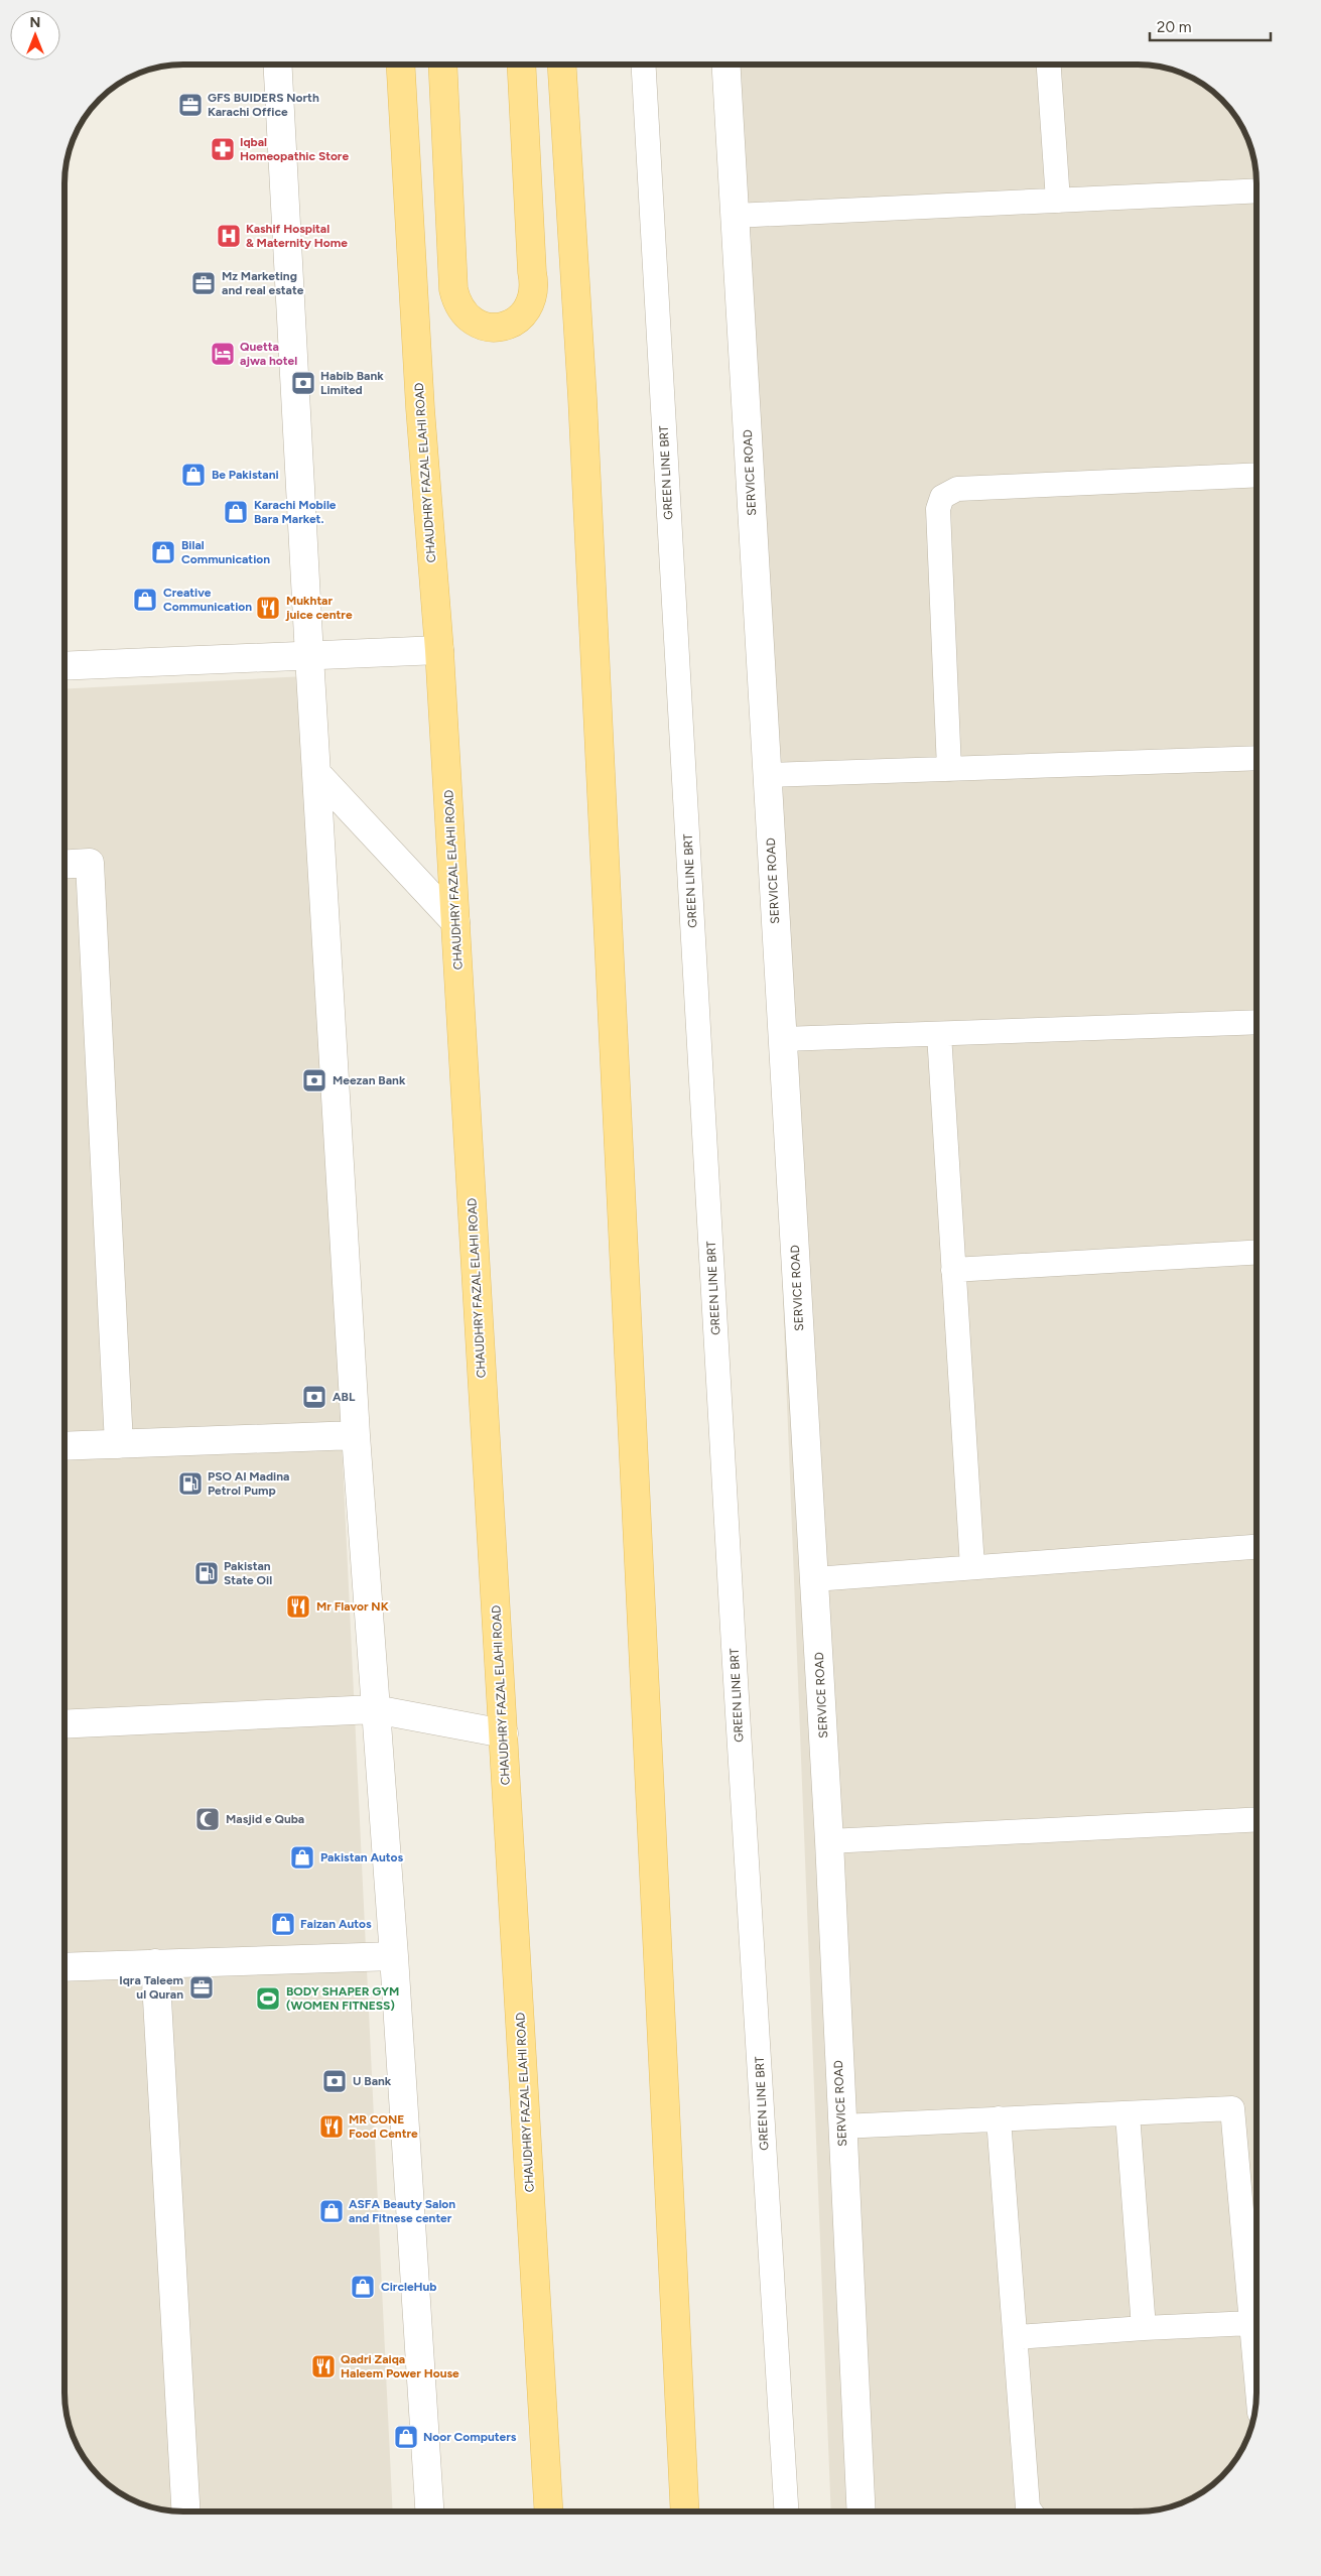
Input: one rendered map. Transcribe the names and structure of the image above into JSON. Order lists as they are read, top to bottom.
{
  "streets": {
    "main road": ["CHAUDHRY FAZAL ELAHI ROAD"],
    "street": ["SERVICE ROAD"],
    "lane": ["GREEN LINE BRT"]
  },
  "places": {
    "office": ["GFS BUIDERS North Karachi Office", "Mz Marketing and real estate", "Iqra Taleem ul Quran"],
    "pharmacy": ["Iqbal Homeopathic Store"],
    "hospital": ["Kashif Hospital & Maternity Home"],
    "hotel": ["Quetta ajwa hotel"],
    "bank": [
      "Habib Bank Limited",
      "Meezan Bank",
      "ABL",
      "U Bank"
    ],
    "shop": [
      "Be Pakistani",
      "Karachi Mobile Bara Market.",
      "Bilal Communication",
      "Creative Communication",
      "Pakistan Autos",
      "Faizan Autos",
      "ASFA Beauty Salon and Fitnese center",
      "CircleHub",
      "Noor Computers"
    ],
    "restaurant": [
      "Mukhtar juice centre",
      "Mr Flavor NK",
      "MR CONE Food Centre",
      "Qadri Zaiqa Haleem Power House"
    ],
    "fuel station": ["PSO Al Madina Petrol Pump", "Pakistan State Oil"],
    "mosque": ["Masjid e Quba"],
    "sports": ["BODY SHAPER GYM (WOMEN FITNESS)"]
  },
  "scale_bar": "20 m",
  "north": "top"
}
